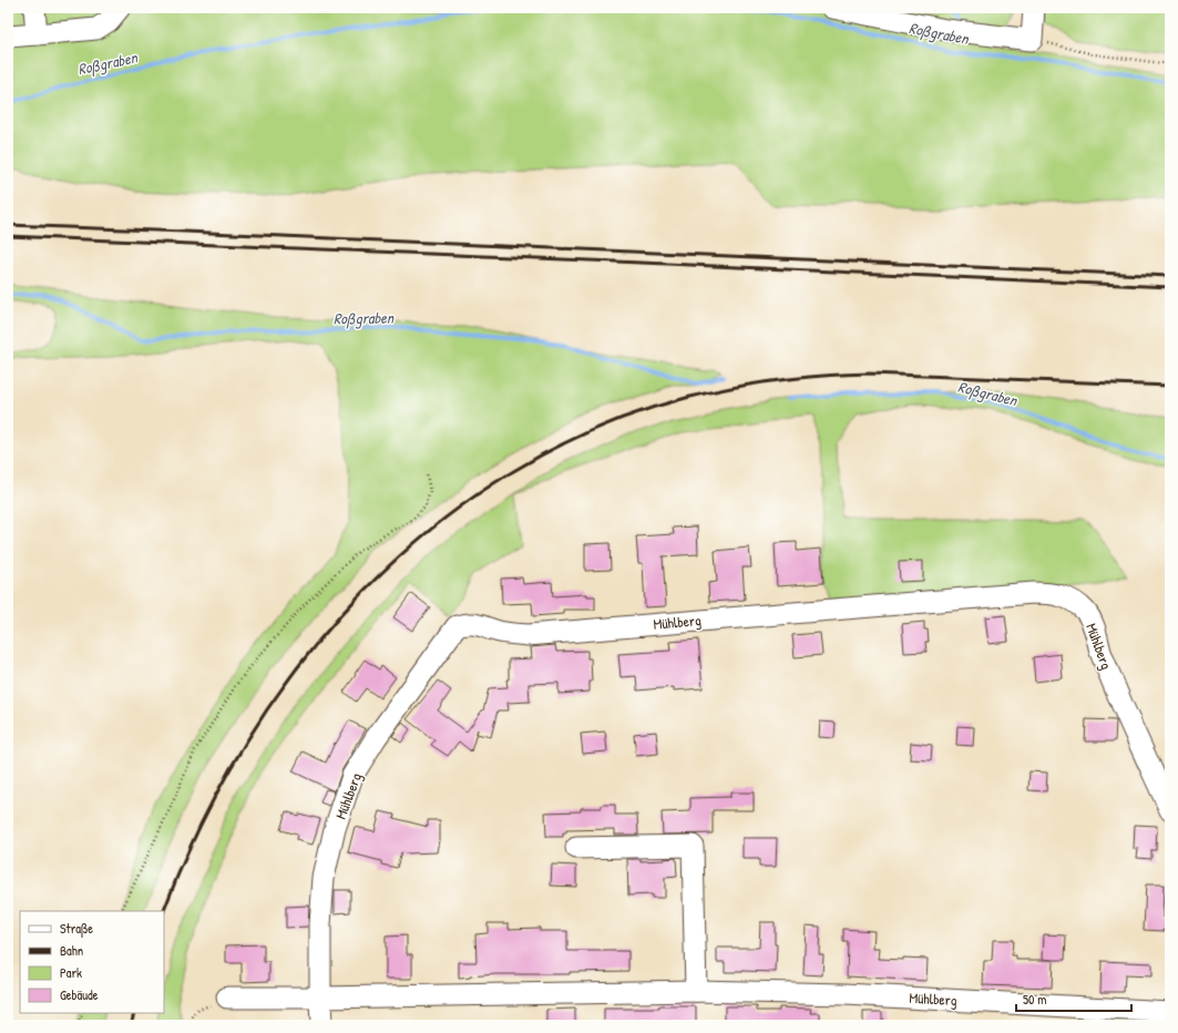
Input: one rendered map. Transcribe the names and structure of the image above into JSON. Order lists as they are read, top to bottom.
{
  "streets": {
    "street": ["Mühlberg"]
  },
  "water": ["Roßgraben"],
  "legend": [
    "Straße",
    "Bahn",
    "Park",
    "Gebäude"
  ],
  "scale_bar": "50 m"
}
